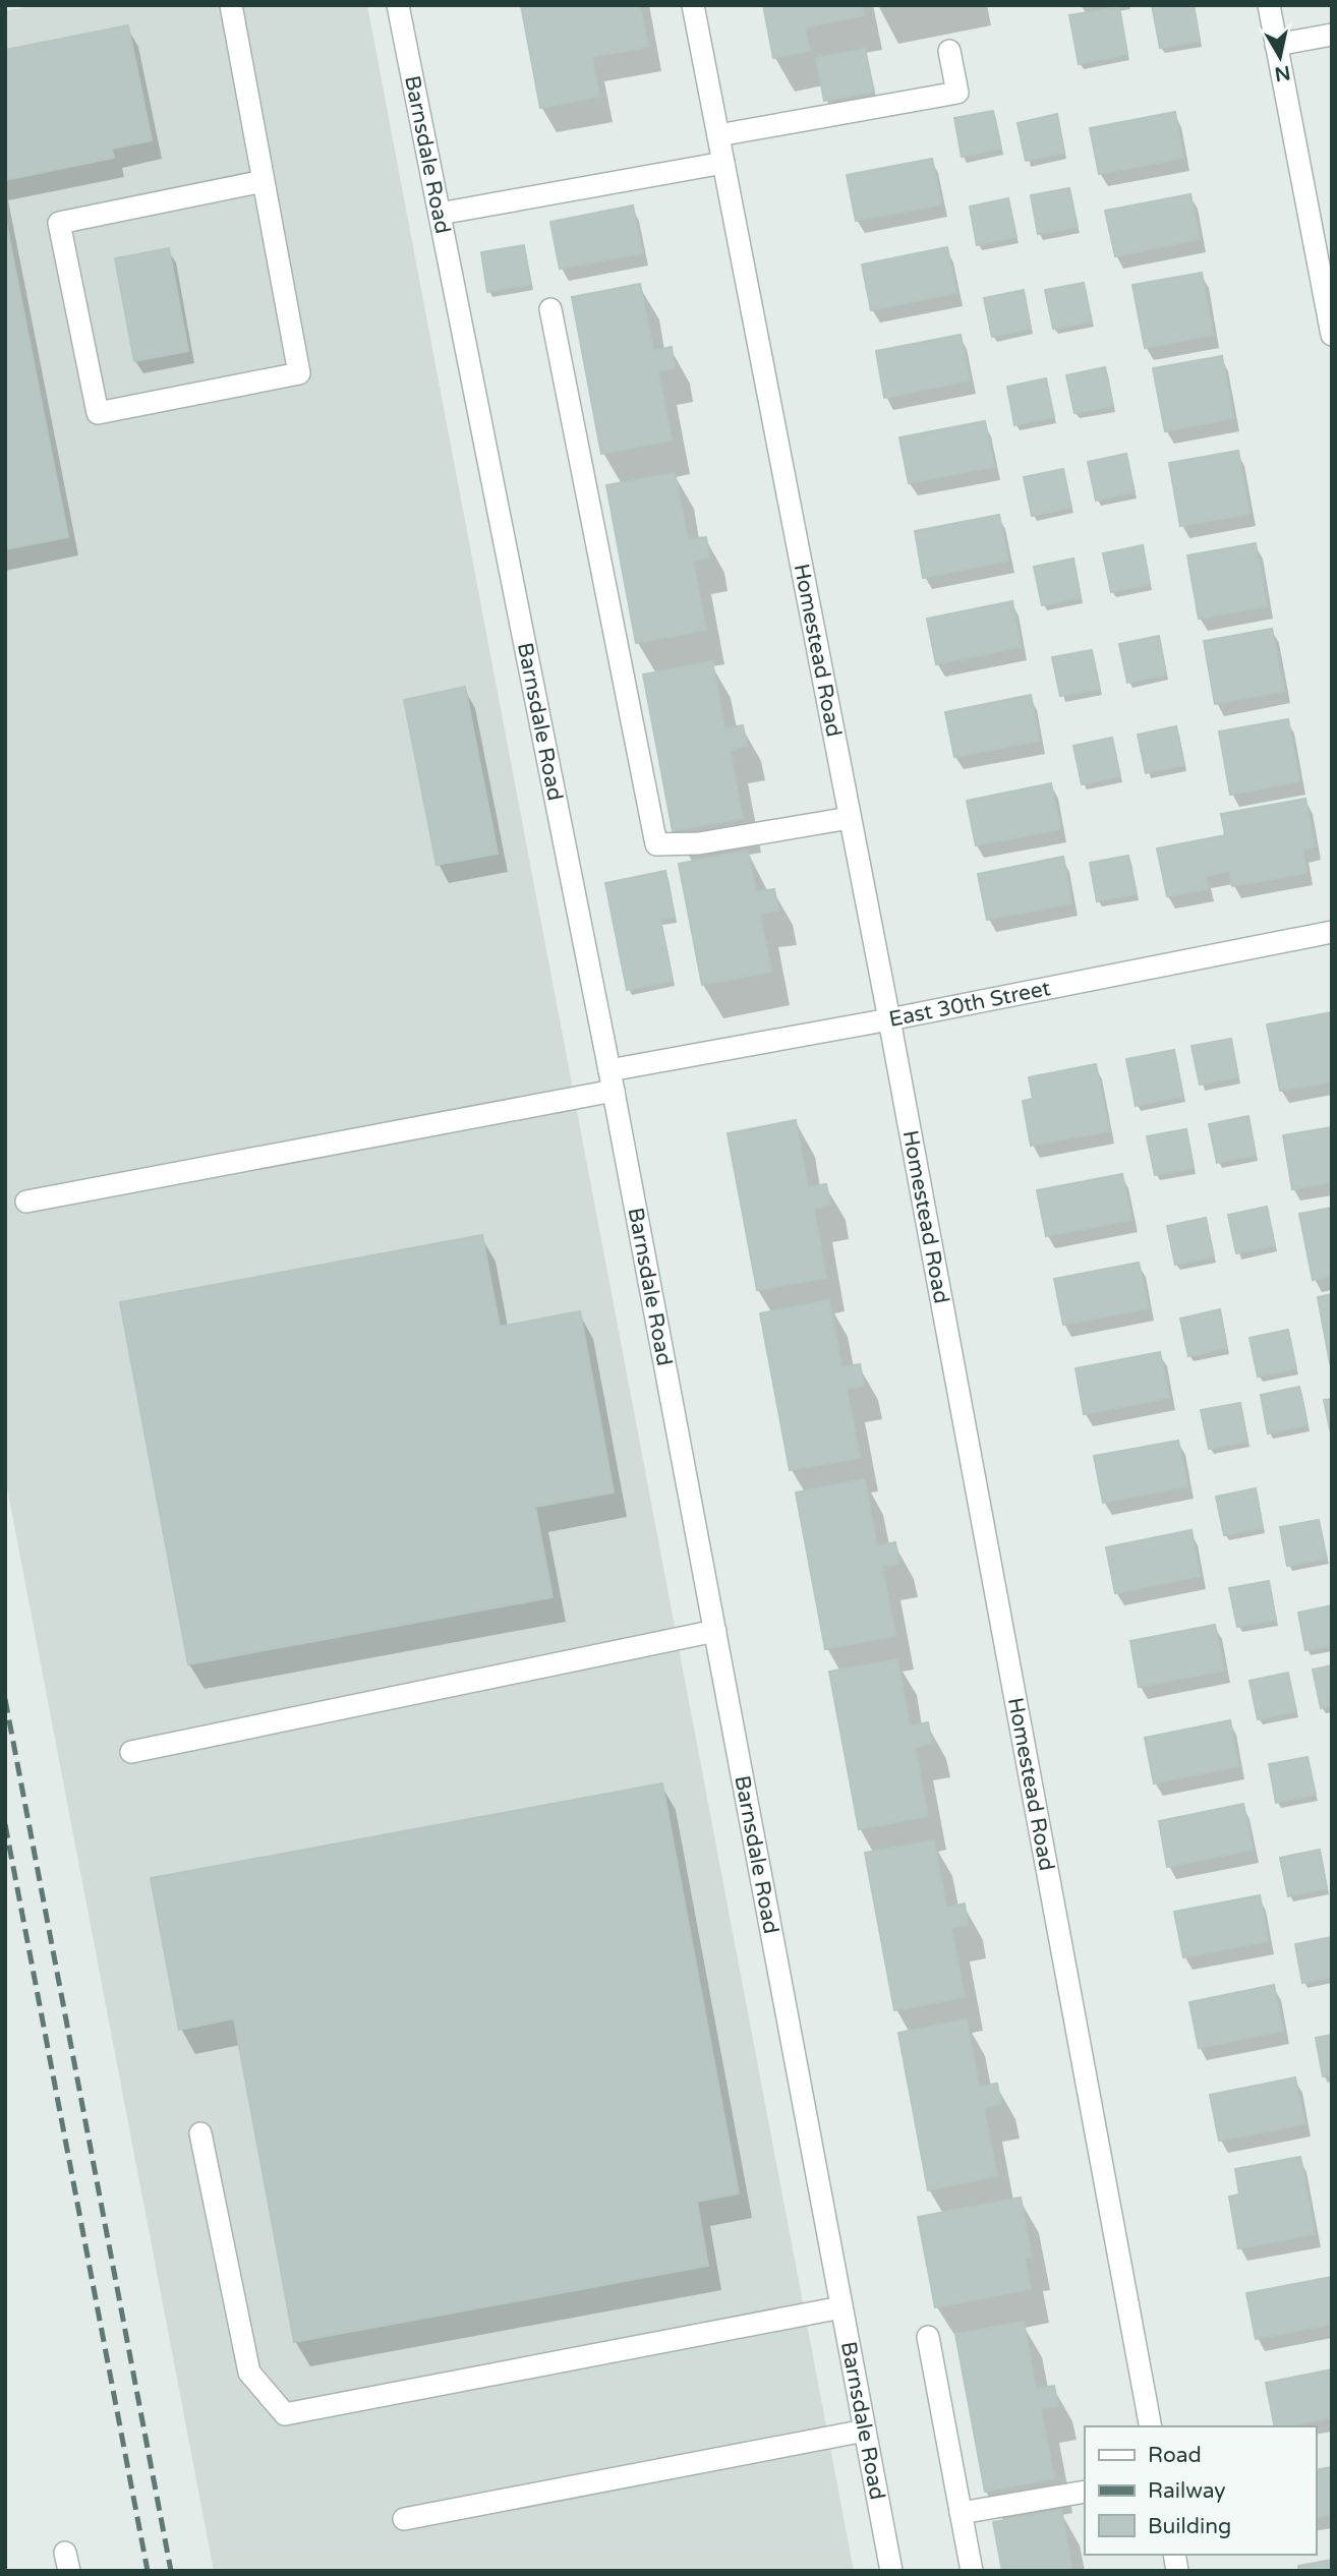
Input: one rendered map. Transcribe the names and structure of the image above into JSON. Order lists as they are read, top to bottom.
{
  "streets": {
    "street": ["Barnsdale Road", "Homestead Road", "East 30th Street"]
  },
  "crossings": [
    ["Barnsdale Road", "East 30th Street"],
    ["Homestead Road", "East 30th Street"]
  ],
  "legend": ["Road", "Railway", "Building"],
  "north": "bottom"
}
